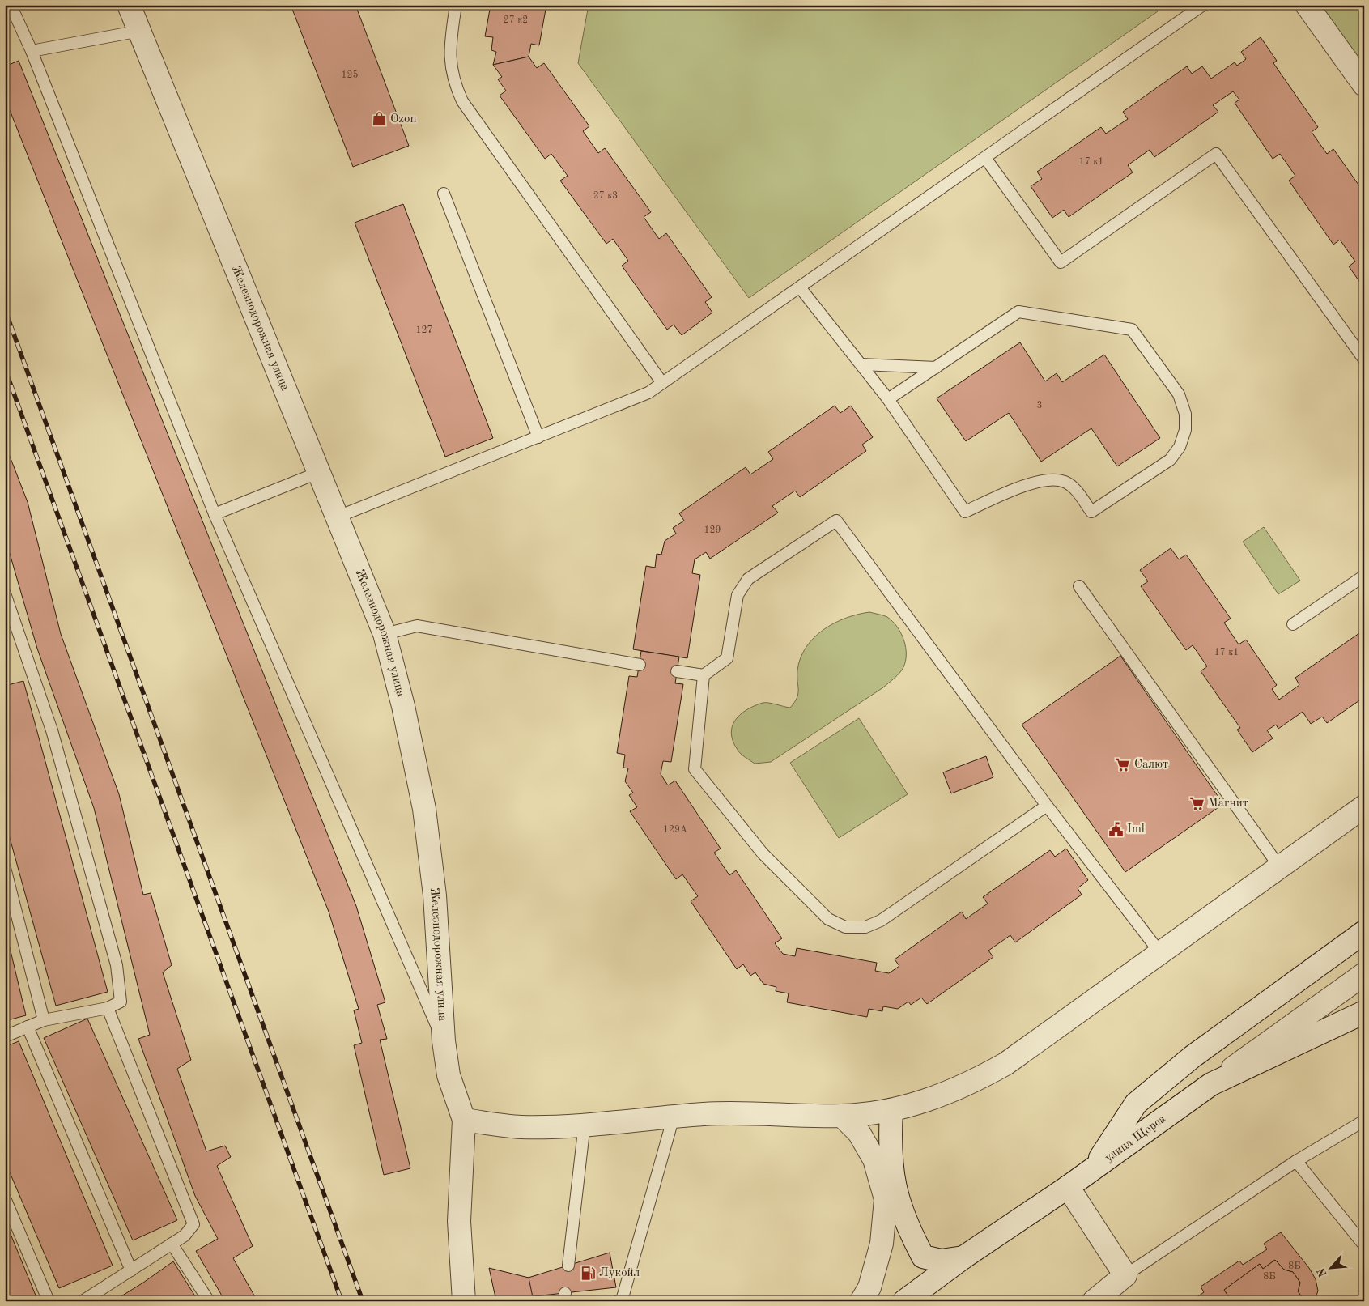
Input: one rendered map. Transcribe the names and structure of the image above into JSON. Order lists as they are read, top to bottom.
{
  "streets": {
    "street": ["Железнодорожная улица", "улица Щорса"]
  },
  "places": {
    "shop": ["Ozon"],
    "supermarket": ["Салют", "Магнит"],
    "public building": ["Iml"],
    "fuel station": ["Лукойл"]
  },
  "house_numbers": [
    "27 к2",
    "125",
    "17 к1",
    "27 к3",
    "127",
    "3",
    "129",
    "17 к1",
    "129А",
    "8Б",
    "8Б"
  ],
  "north": "bottom left"
}
